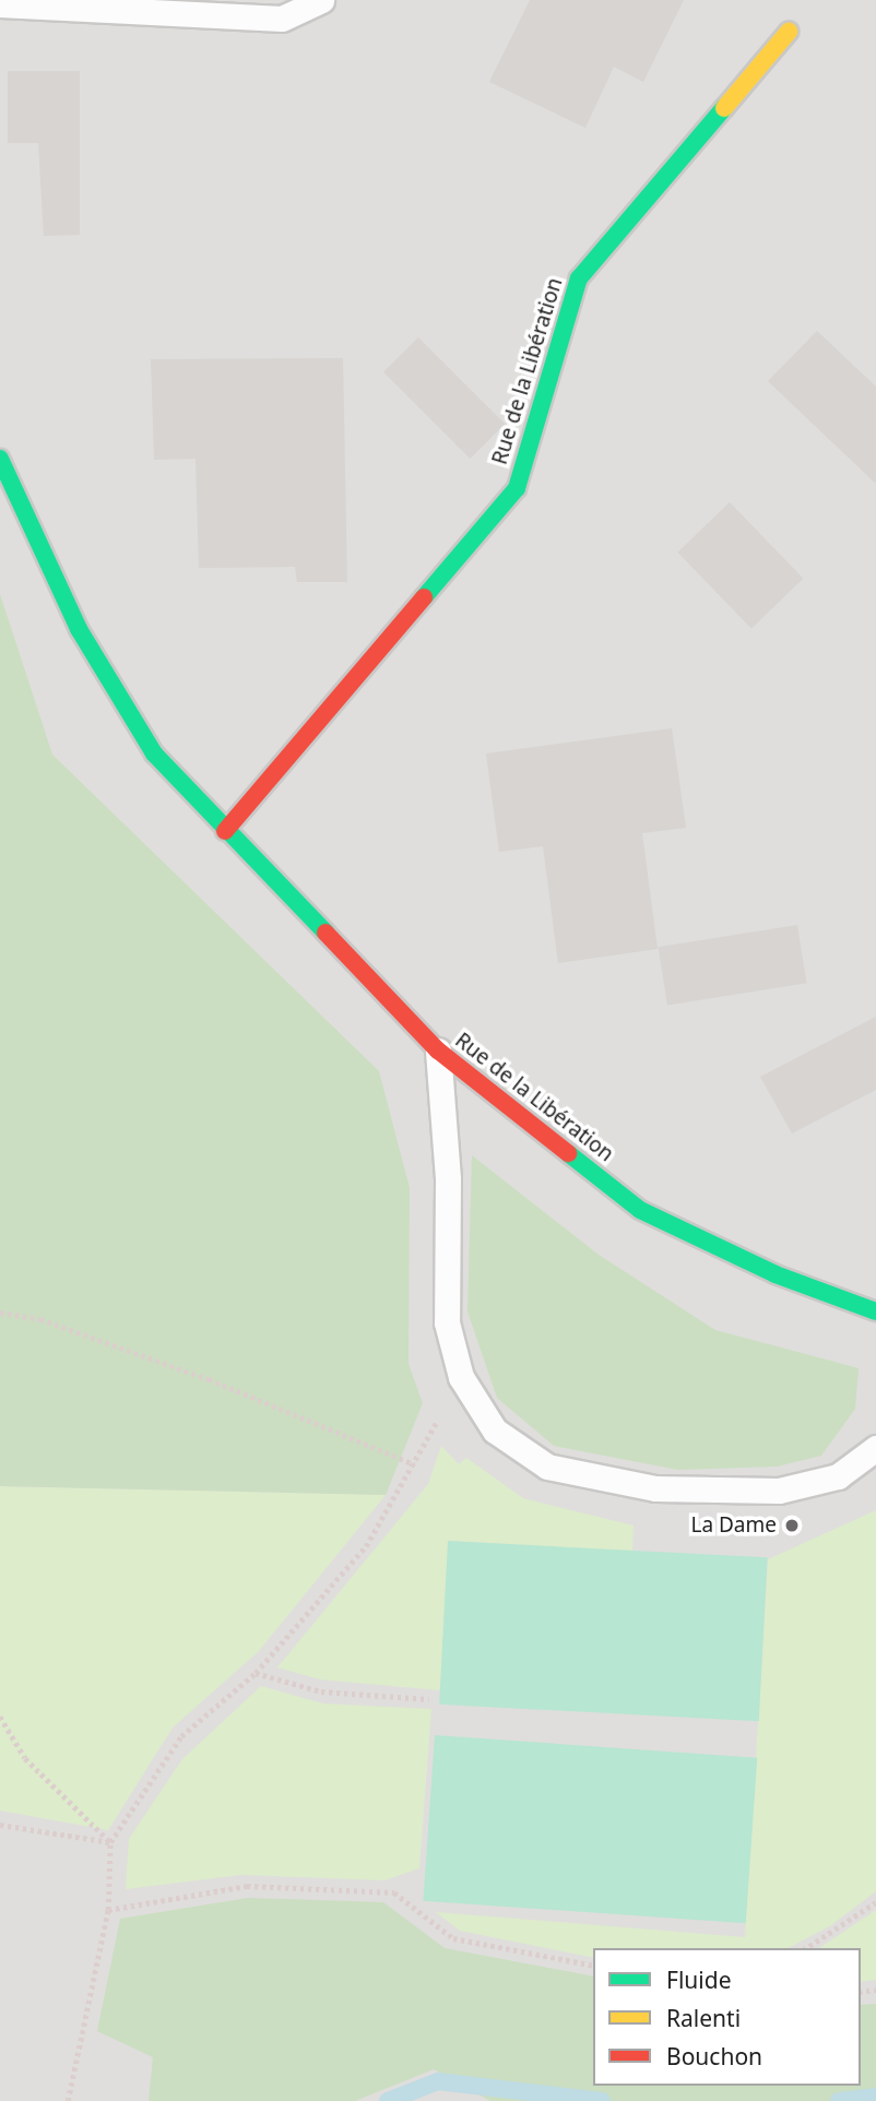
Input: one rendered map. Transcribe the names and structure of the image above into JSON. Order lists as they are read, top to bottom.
{
  "streets": {
    "street": ["Rue de la Libération"]
  },
  "places": ["La Dame"],
  "legend": ["Fluide", "Ralenti", "Bouchon"]
}
